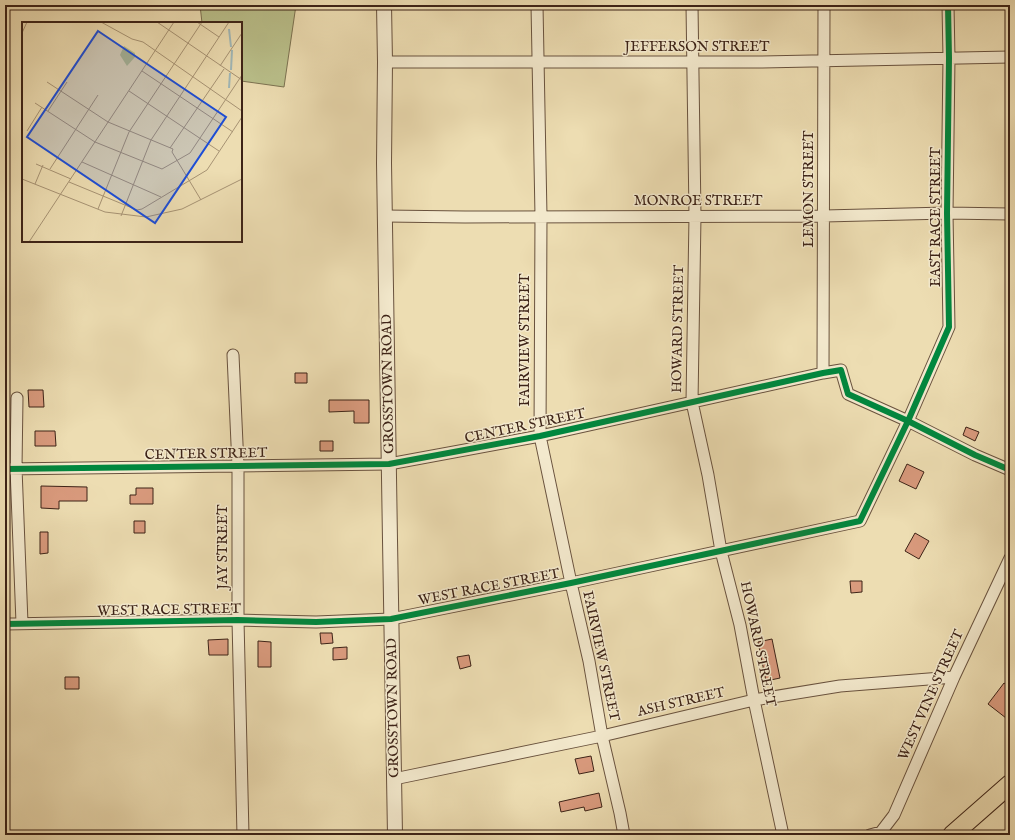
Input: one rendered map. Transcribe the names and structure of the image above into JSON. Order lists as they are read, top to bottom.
{
  "streets": {
    "street": [
      "JEFFERSON STREET",
      "LEMON STREET",
      "MONROE STREET",
      "EAST RACE STREET",
      "HOWARD STREET",
      "FAIRVIEW STREET",
      "GROSSTOWN ROAD",
      "CENTER STREET",
      "JAY STREET",
      "WEST RACE STREET",
      "WEST VINE STREET",
      "ASH STREET"
    ]
  },
  "crossings": [
    ["JEFFERSON STREET", "LEMON STREET"],
    ["JEFFERSON STREET", "EAST RACE STREET"],
    ["JEFFERSON STREET", "HOWARD STREET"],
    ["JEFFERSON STREET", "FAIRVIEW STREET"],
    ["JEFFERSON STREET", "GROSSTOWN ROAD"],
    ["LEMON STREET", "MONROE STREET"],
    ["LEMON STREET", "CENTER STREET"],
    ["MONROE STREET", "EAST RACE STREET"],
    ["MONROE STREET", "HOWARD STREET"],
    ["MONROE STREET", "FAIRVIEW STREET"],
    ["MONROE STREET", "GROSSTOWN ROAD"],
    ["EAST RACE STREET", "CENTER STREET"],
    ["EAST RACE STREET", "WEST RACE STREET"],
    ["HOWARD STREET", "CENTER STREET"],
    ["HOWARD STREET", "WEST RACE STREET"],
    ["HOWARD STREET", "ASH STREET"],
    ["FAIRVIEW STREET", "CENTER STREET"],
    ["FAIRVIEW STREET", "WEST RACE STREET"],
    ["FAIRVIEW STREET", "ASH STREET"],
    ["GROSSTOWN ROAD", "CENTER STREET"],
    ["GROSSTOWN ROAD", "WEST RACE STREET"],
    ["GROSSTOWN ROAD", "ASH STREET"],
    ["CENTER STREET", "JAY STREET"],
    ["CENTER STREET", "WEST RACE STREET"],
    ["JAY STREET", "WEST RACE STREET"],
    ["WEST VINE STREET", "ASH STREET"]
  ]
}
